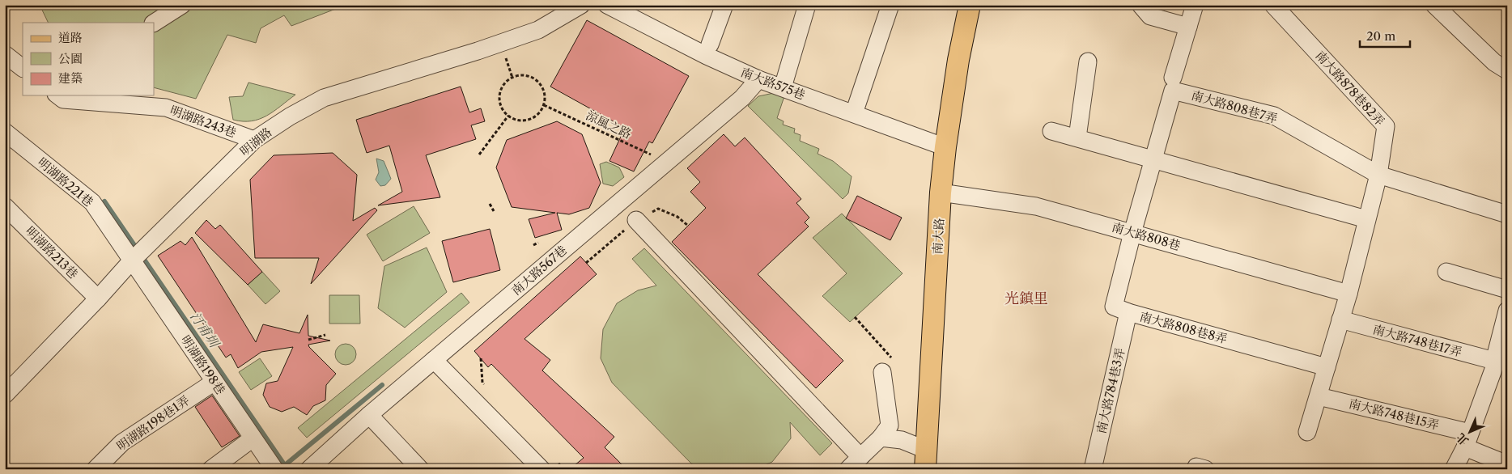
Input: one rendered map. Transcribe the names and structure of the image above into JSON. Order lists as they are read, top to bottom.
{
  "streets": {
    "main road": ["南大路"],
    "street": [
      "南大路575巷",
      "南大路878巷82弄",
      "南大路808巷7弄",
      "明湖路243巷",
      "明湖路",
      "明湖路221巷",
      "南大路808巷",
      "明湖路213巷",
      "南大路567巷",
      "南大路808巷8弄",
      "南大路748巷17弄",
      "明湖路198巷",
      "南大路784巷3弄",
      "南大路748巷15弄",
      "明湖路198巷1弄"
    ],
    "path": ["涼風之路"]
  },
  "crossings": [
    ["南大路575巷", "南大路"],
    ["南大路575巷", "南大路567巷"],
    ["南大路878巷82弄", "南大路808巷7弄"],
    ["南大路808巷7弄", "南大路808巷"],
    ["南大路808巷7弄", "南大路808巷8弄"],
    ["明湖路243巷", "明湖路"],
    ["涼風之路", "南大路567巷"],
    ["明湖路", "明湖路221巷"],
    ["明湖路", "明湖路213巷"],
    ["明湖路", "明湖路198巷"],
    ["明湖路221巷", "明湖路198巷"],
    ["南大路", "南大路808巷"],
    ["南大路808巷", "南大路808巷8弄"],
    ["南大路808巷8弄", "南大路784巷3弄"],
    ["明湖路198巷", "明湖路198巷1弄"]
  ],
  "districts": ["光鎮里"],
  "water": ["汀甫圳"],
  "legend": ["道路", "公園", "建築"],
  "scale_bar": "20 m",
  "north": "bottom left"
}
